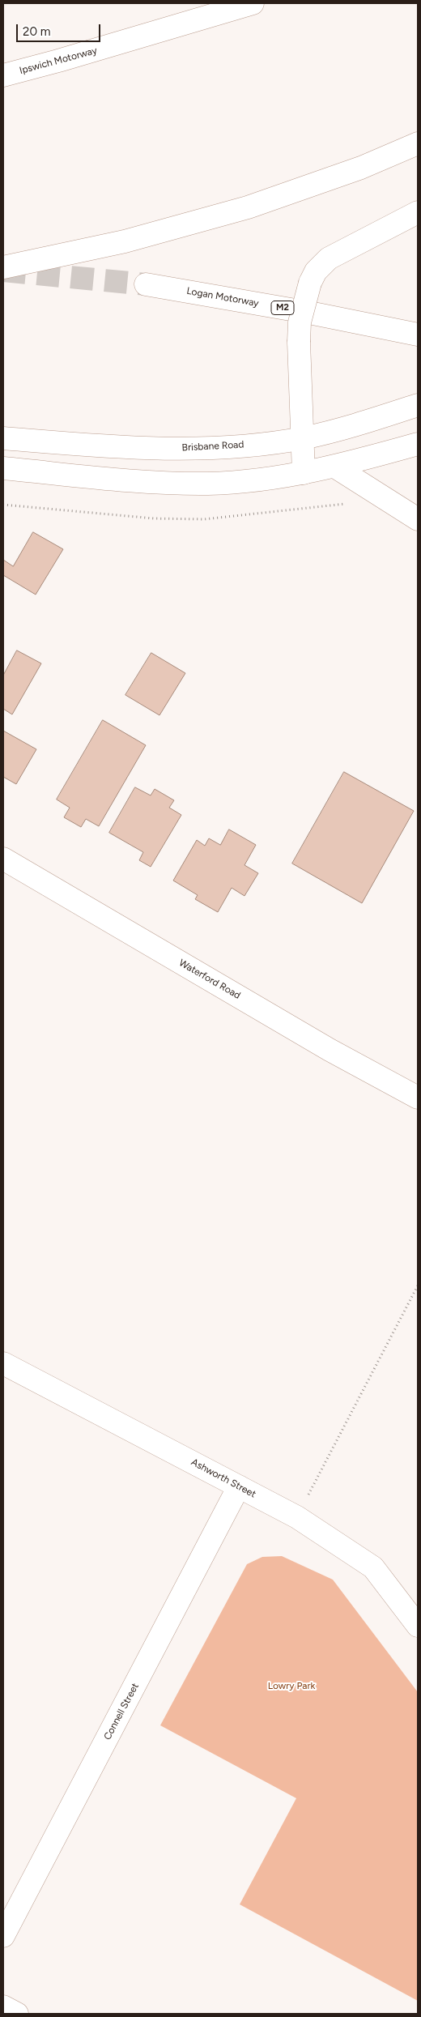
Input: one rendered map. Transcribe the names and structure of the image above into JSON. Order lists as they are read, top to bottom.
{
  "streets": {
    "main road": [
      "Ipswich Motorway",
      "Logan Motorway",
      "M2",
      "Brisbane Road",
      "Waterford Road",
      "Ashworth Street",
      "Connell Street"
    ]
  },
  "crossings": [
    ["Ashworth Street", "Connell Street"]
  ],
  "parks": ["Lowry Park"],
  "scale_bar": "20 m"
}
